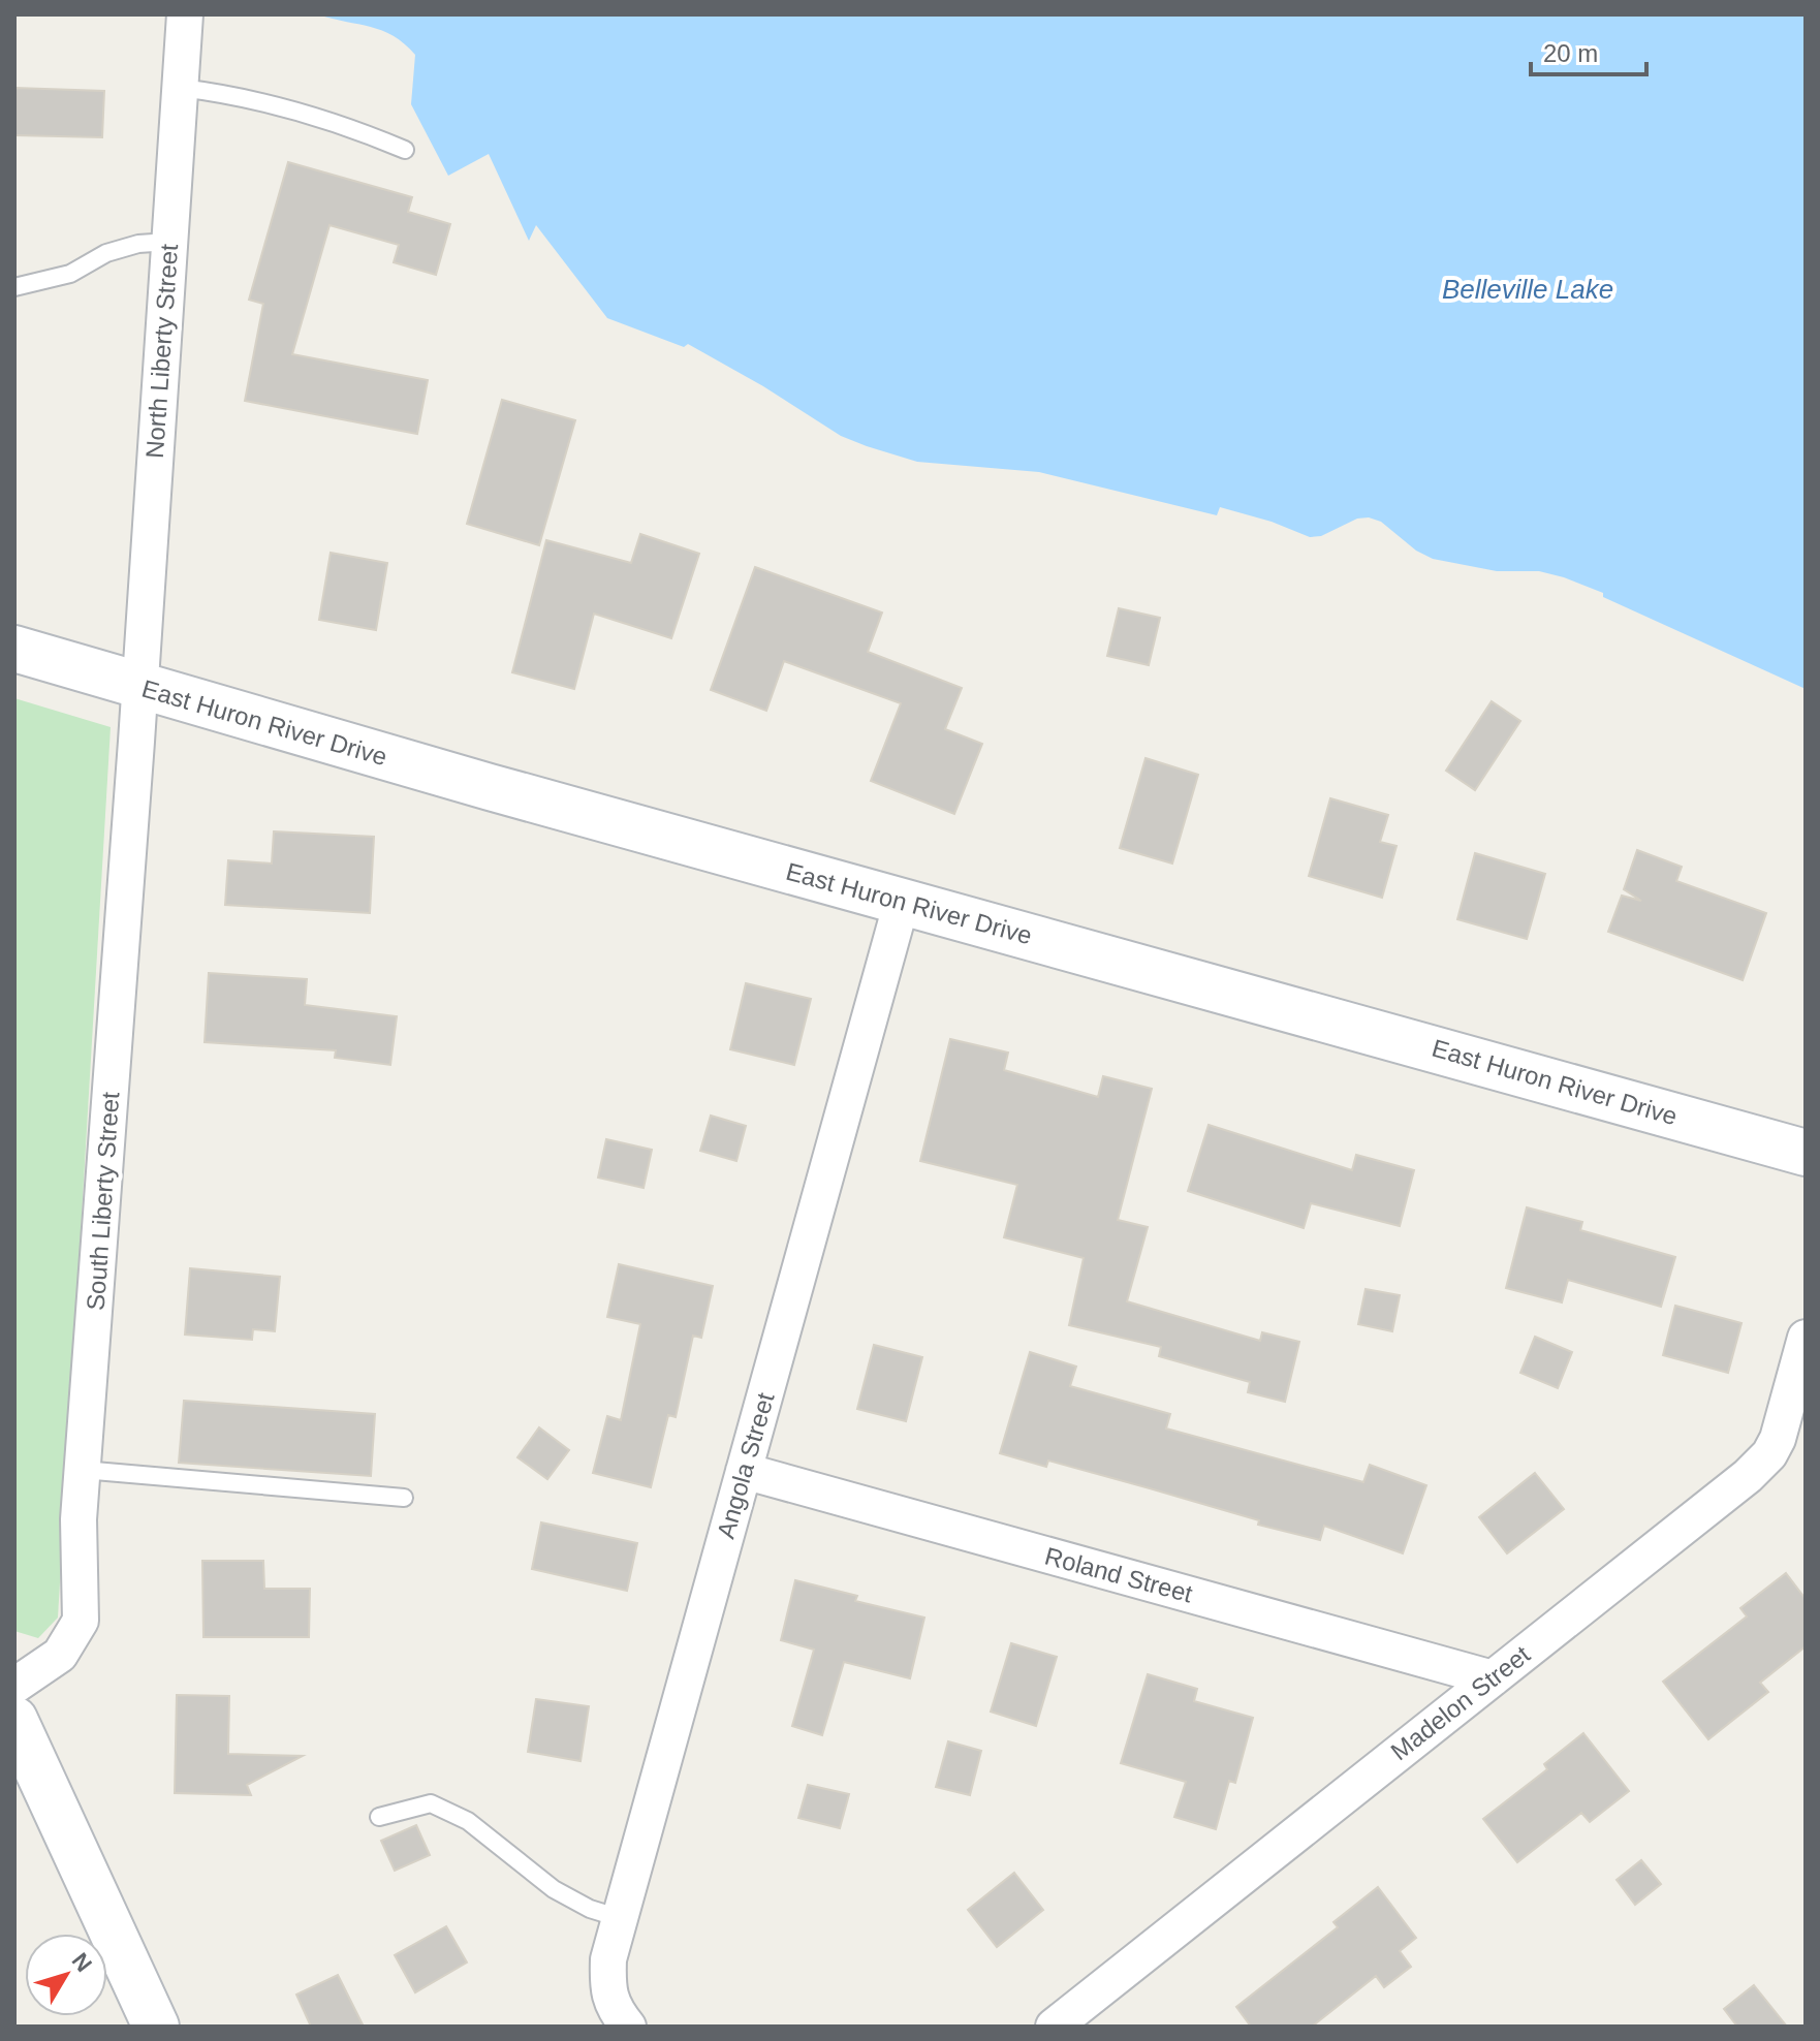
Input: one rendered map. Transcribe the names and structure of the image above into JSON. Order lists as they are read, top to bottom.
{
  "streets": {
    "main road": ["East Huron River Drive"],
    "street": [
      "North Liberty Street",
      "South Liberty Street",
      "Angola Street",
      "Roland Street",
      "Madelon Street"
    ]
  },
  "crossings": [
    ["North Liberty Street", "East Huron River Drive"],
    ["North Liberty Street", "South Liberty Street"],
    ["East Huron River Drive", "South Liberty Street"],
    ["East Huron River Drive", "Angola Street"],
    ["Angola Street", "Roland Street"],
    ["Roland Street", "Madelon Street"]
  ],
  "water": ["Belleville Lake"],
  "scale_bar": "20 m",
  "north": "top right"
}
